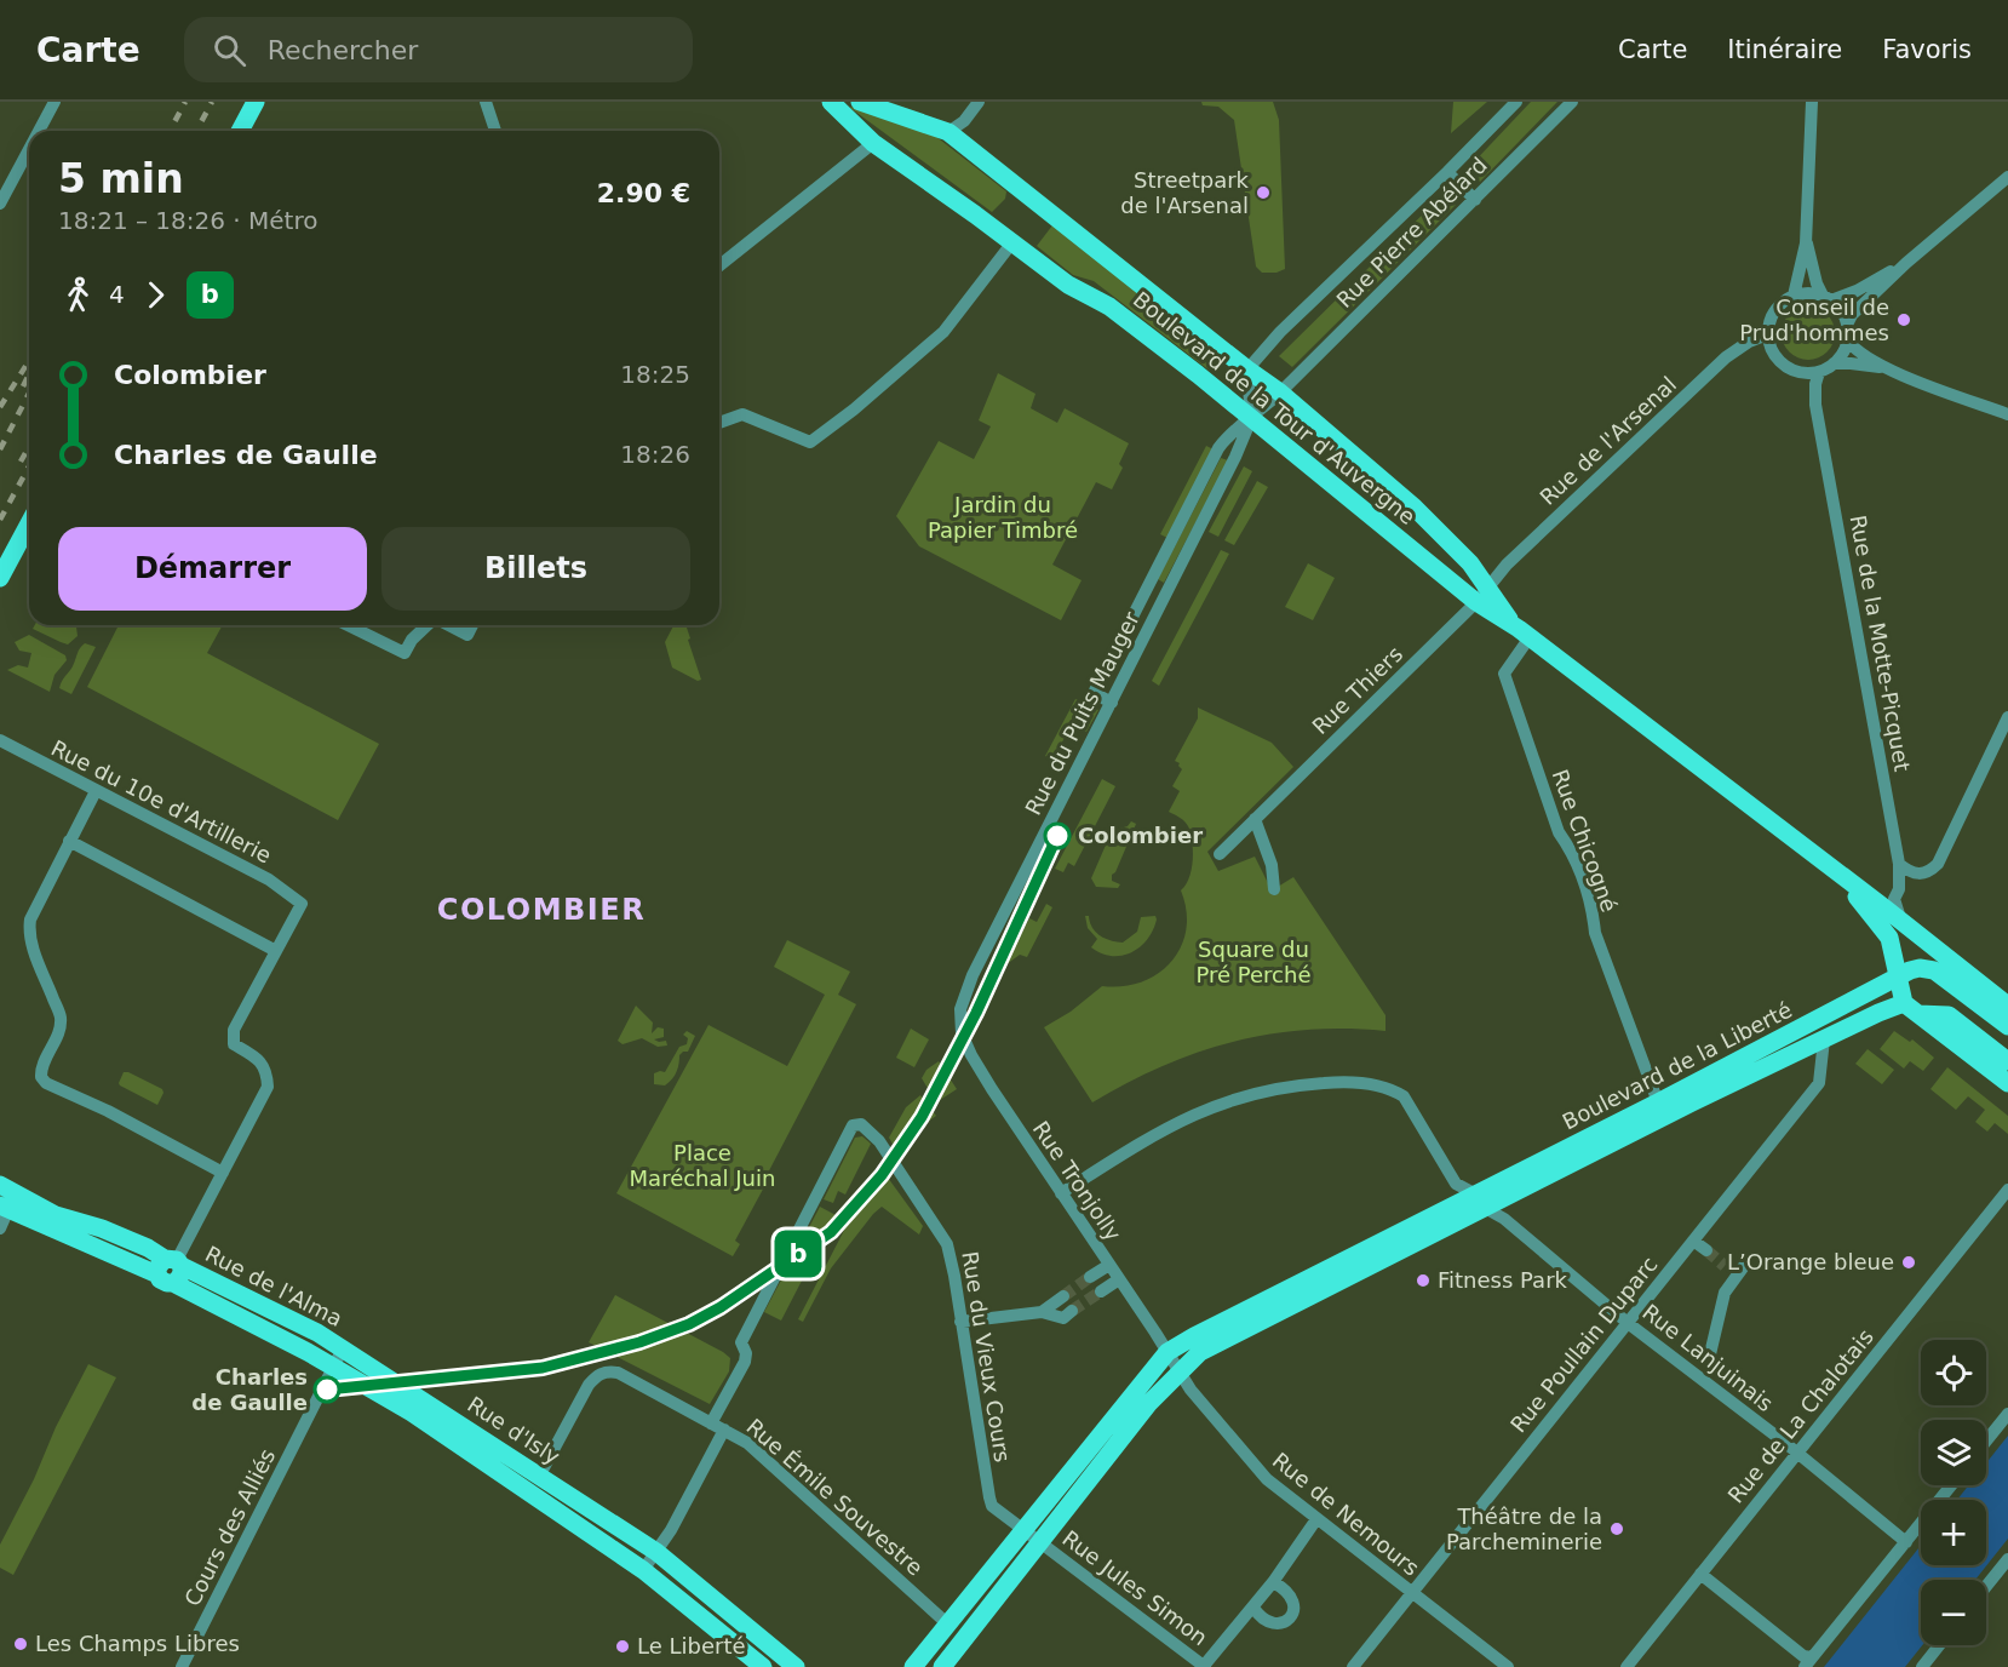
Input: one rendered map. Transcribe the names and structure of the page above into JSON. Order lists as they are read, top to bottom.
{
  "streets": {
    "main road": [
      "Boulevard de la Tour d'Auvergne",
      "Boulevard de la Liberté",
      "Rue de l'Alma",
      "Rue d'Isly"
    ],
    "street": [
      "Rue Pierre Abélard",
      "Rue de l'Arsenal",
      "Rue de la Motte-Picquet",
      "Rue Thiers",
      "Rue du Puits Mauger",
      "Rue du 10e d'Artillerie",
      "Rue Chicogné",
      "Rue Tronjolly",
      "Rue Poullain Duparc",
      "Rue du Vieux Cours",
      "Rue Lanjuinais",
      "Rue de La Chalotais",
      "Rue Émile Souvestre",
      "Rue de Nemours",
      "Cours des Alliés",
      "Rue Jules Simon"
    ]
  },
  "crossings": [
    ["Rue Pierre Abélard", "Boulevard de la Tour d'Auvergne"],
    ["Rue Pierre Abélard", "Rue du Puits Mauger"],
    ["Boulevard de la Tour d'Auvergne", "Rue de l'Arsenal"],
    ["Boulevard de la Tour d'Auvergne", "Rue de la Motte-Picquet"],
    ["Boulevard de la Tour d'Auvergne", "Rue Thiers"],
    ["Boulevard de la Tour d'Auvergne", "Rue du Puits Mauger"],
    ["Boulevard de la Tour d'Auvergne", "Rue Chicogné"],
    ["Boulevard de la Tour d'Auvergne", "Boulevard de la Liberté"],
    ["Rue de l'Arsenal", "Rue de la Motte-Picquet"],
    ["Rue de l'Arsenal", "Rue Thiers"],
    ["Rue du Puits Mauger", "Rue Tronjolly"],
    ["Rue Chicogné", "Boulevard de la Liberté"],
    ["Boulevard de la Liberté", "Rue Tronjolly"],
    ["Boulevard de la Liberté", "Rue Poullain Duparc"],
    ["Boulevard de la Liberté", "Rue du Vieux Cours"],
    ["Boulevard de la Liberté", "Rue Lanjuinais"],
    ["Boulevard de la Liberté", "Rue Émile Souvestre"],
    ["Boulevard de la Liberté", "Rue de Nemours"],
    ["Boulevard de la Liberté", "Rue Jules Simon"],
    ["Rue Tronjolly", "Rue Lanjuinais"],
    ["Rue de l'Alma", "Rue d'Isly"],
    ["Rue de l'Alma", "Cours des Alliés"],
    ["Rue Poullain Duparc", "Rue Lanjuinais"],
    ["Rue Poullain Duparc", "Rue de Nemours"],
    ["Rue du Vieux Cours", "Rue Émile Souvestre"],
    ["Rue Lanjuinais", "Rue de La Chalotais"],
    ["Rue d'Isly", "Rue Émile Souvestre"],
    ["Rue d'Isly", "Cours des Alliés"]
  ],
  "districts": ["COLOMBIER"],
  "parks": ["Jardin du Papier Timbré", "Square du Pré Perché", "Place Maréchal Juin"],
  "places": [
    "Streetpark de l'Arsenal",
    "Conseil de Prud'hommes",
    "Colombier",
    "L’Orange bleue",
    "Fitness Park",
    "Charles de Gaulle",
    "Théâtre de la Parcheminerie",
    "Les Champs Libres",
    "Le Liberté"
  ],
  "lines": ["metro line b"],
  "page": {
    "header": "Carte",
    "search": "Rechercher",
    "nav": ["Carte", "Itinéraire", "Favoris"],
    "on_map": "b",
    "heading": ["5 min", "18:21 – 18:26 · Métro", "2.90 €"],
    "legs": ["4", "b"],
    "list": [
      {
        "name": "Colombier",
        "value": "18:25"
      },
      {
        "name": "Charles de Gaulle",
        "value": "18:26"
      }
    ],
    "buttons": ["Démarrer", "Billets"],
    "map_buttons": ["+", "−"]
  }
}
